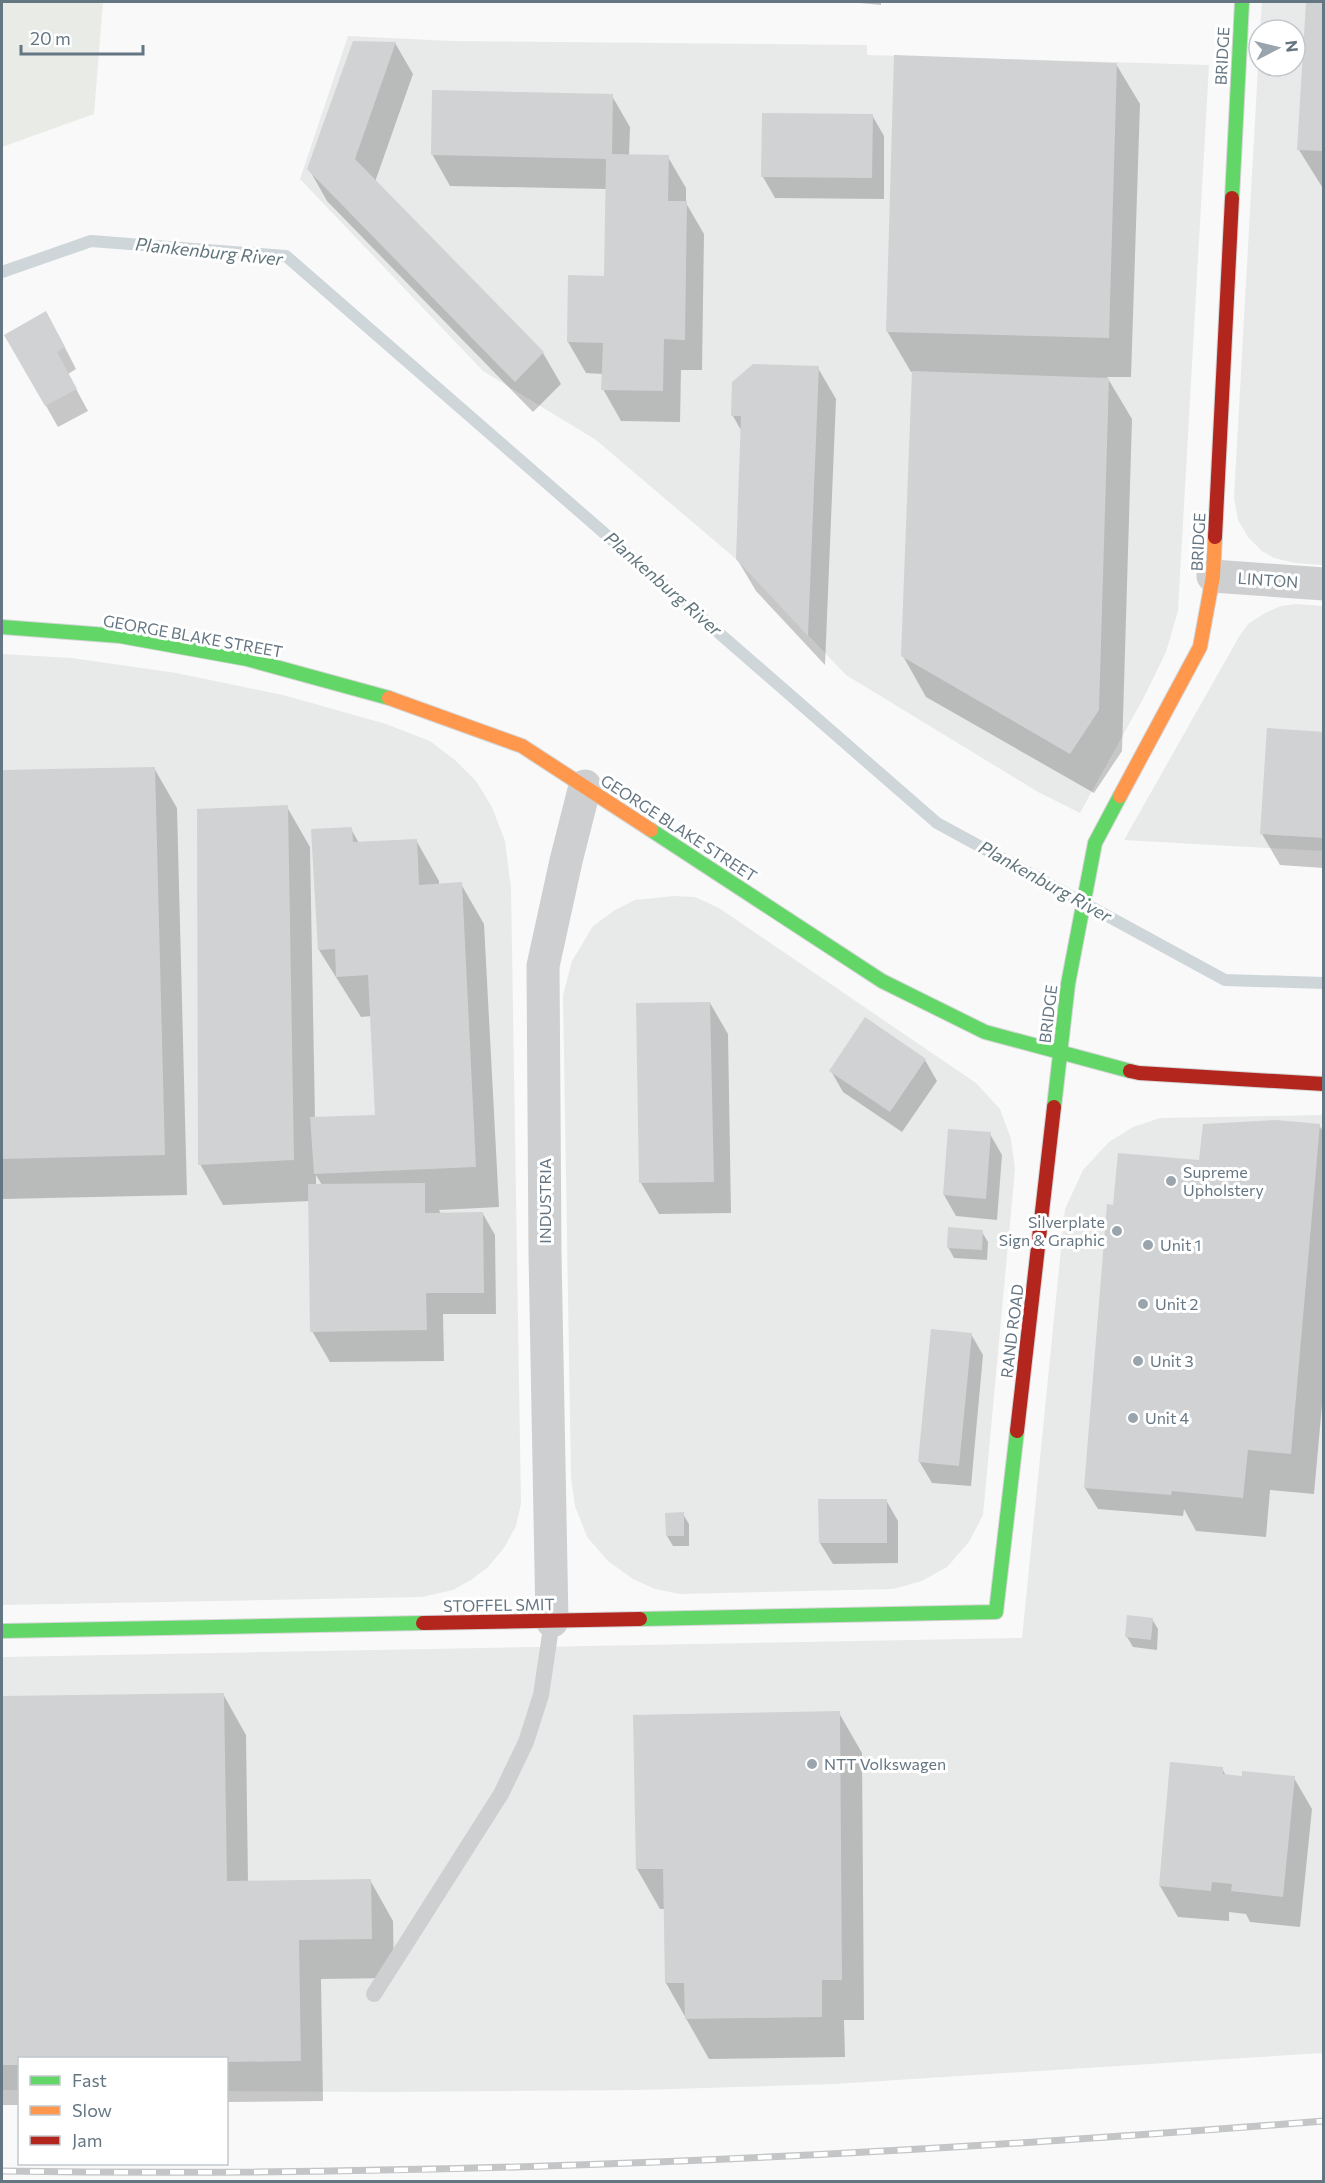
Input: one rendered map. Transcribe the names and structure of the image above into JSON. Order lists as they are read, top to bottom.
{
  "streets": {
    "street": [
      "BRIDGE",
      "LINTON",
      "GEORGE BLAKE STREET",
      "INDUSTRIA",
      "RAND ROAD",
      "STOFFEL SMIT"
    ]
  },
  "crossings": [
    ["BRIDGE", "LINTON"],
    ["BRIDGE", "GEORGE BLAKE STREET"],
    ["BRIDGE", "RAND ROAD"],
    ["GEORGE BLAKE STREET", "INDUSTRIA"],
    ["GEORGE BLAKE STREET", "RAND ROAD"],
    ["INDUSTRIA", "STOFFEL SMIT"],
    ["RAND ROAD", "STOFFEL SMIT"]
  ],
  "water": ["Plankenburg River"],
  "places": [
    "Supreme Upholstery",
    "Silverplate Sign & Graphic",
    "Unit 1",
    "Unit 2",
    "Unit 3",
    "Unit 4",
    "NTT Volkswagen"
  ],
  "legend": ["Fast", "Slow", "Jam"],
  "scale_bar": "20 m",
  "north": "right"
}
